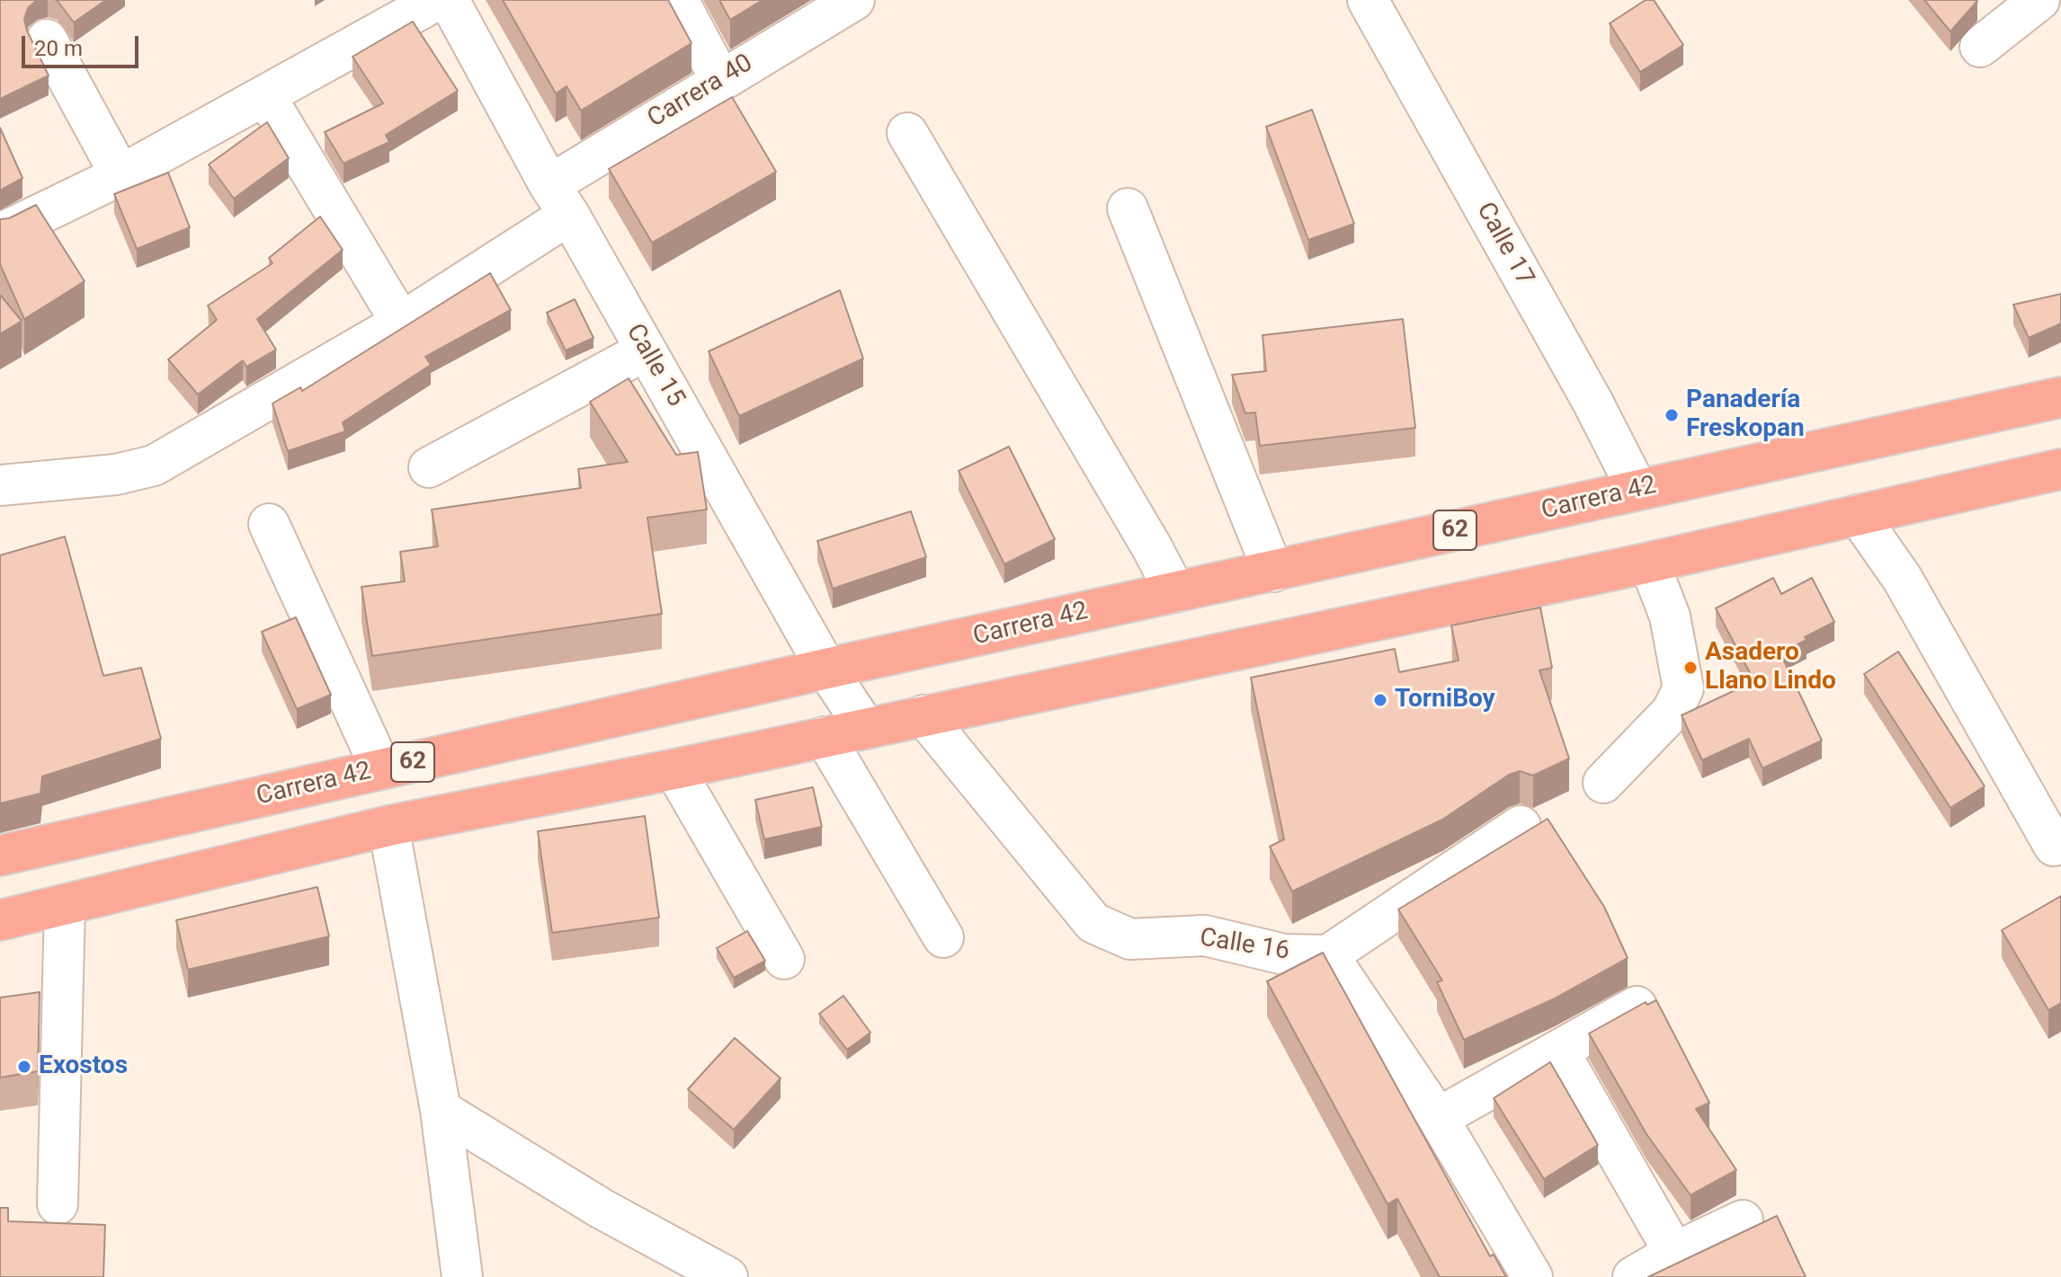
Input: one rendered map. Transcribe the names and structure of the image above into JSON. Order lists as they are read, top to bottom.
{
  "streets": {
    "highway": ["Carrera 42", "62"],
    "street": [
      "Carrera 40",
      "Calle 17",
      "Calle 15",
      "Calle 16"
    ]
  },
  "crossings": [
    ["Carrera 40", "Calle 15"],
    ["Calle 17", "Carrera 42"],
    ["Calle 15", "Carrera 42"],
    ["Calle 15", "62"],
    ["62", "Calle 16"]
  ],
  "places": [
    "Panadería Freskopan",
    "Asadero Llano Lindo",
    "TorniBoy",
    "Exostos"
  ],
  "scale_bar": "20 m"
}
